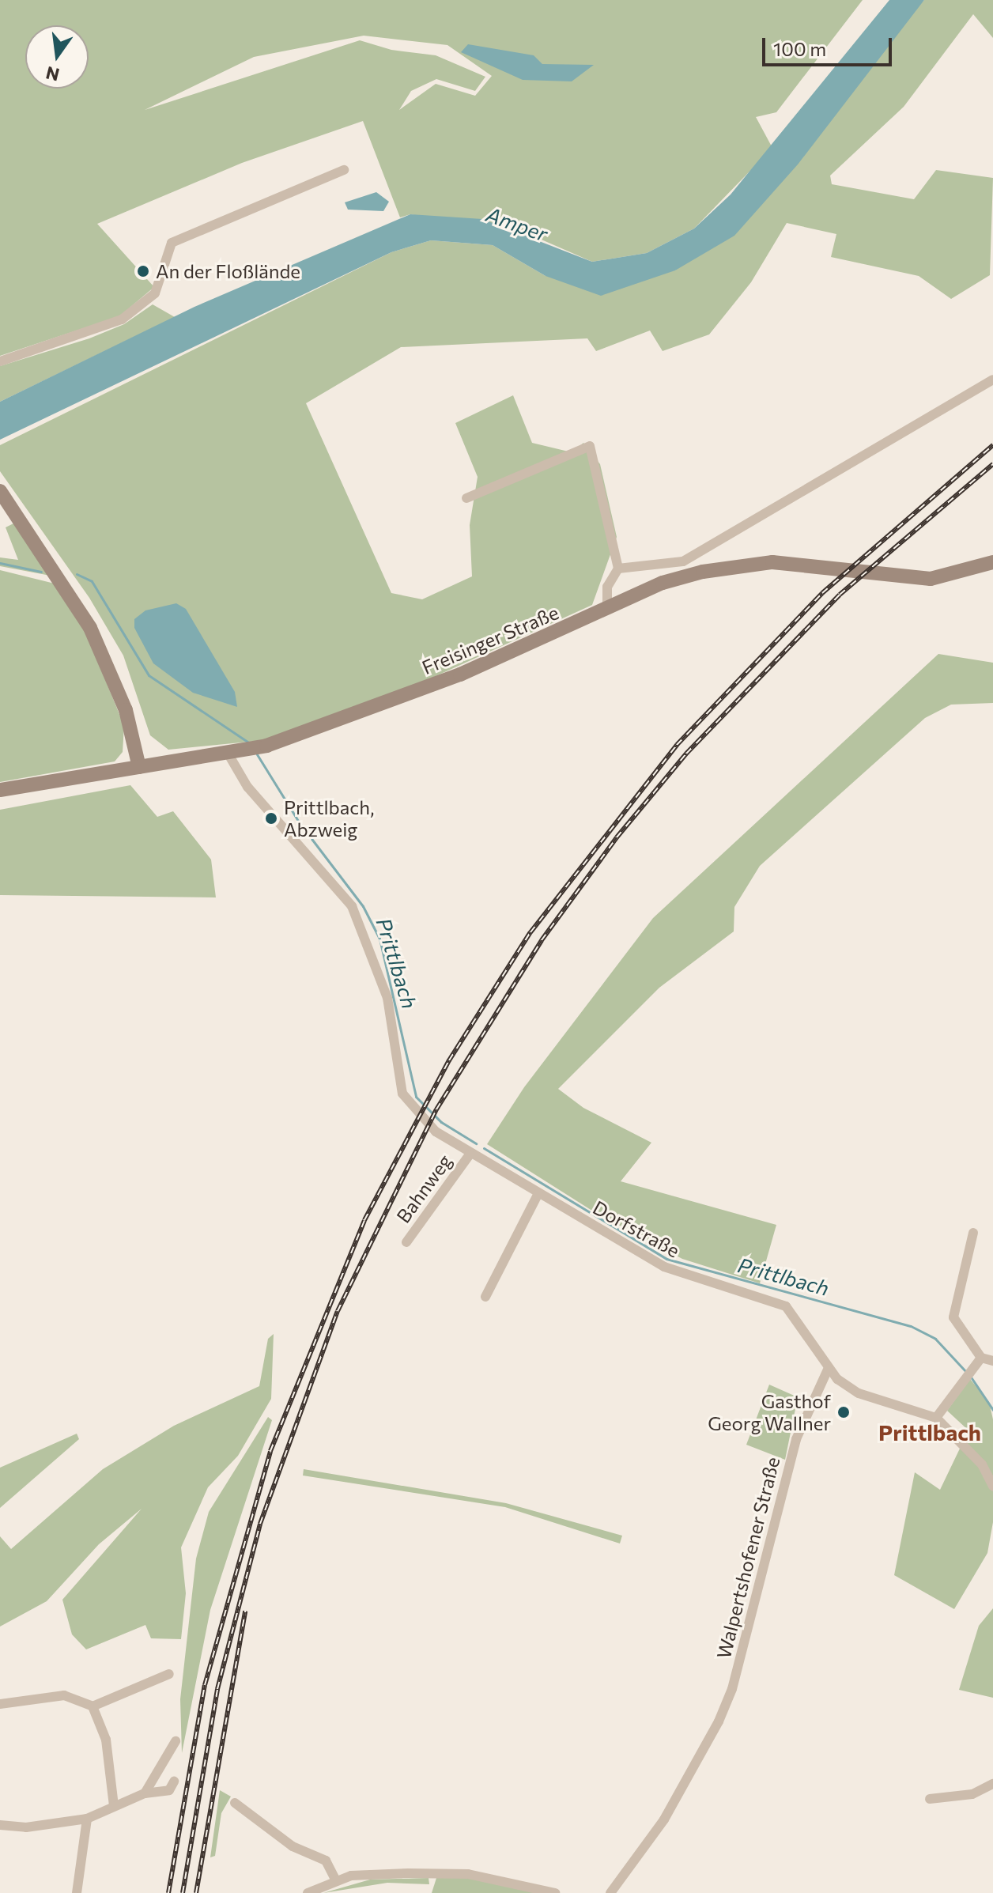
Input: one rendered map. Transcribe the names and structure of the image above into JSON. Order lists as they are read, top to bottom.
{
  "streets": {
    "main road": ["Freisinger Straße"],
    "street": ["Bahnweg", "Dorfstraße", "Walpertshofener Straße"]
  },
  "crossings": [
    ["Freisinger Straße", "Dorfstraße"],
    ["Bahnweg", "Dorfstraße"],
    ["Dorfstraße", "Walpertshofener Straße"]
  ],
  "districts": ["Prittlbach"],
  "water": ["Amper", "Prittlbach"],
  "places": ["An der Floßlände", "Prittlbach, Abzweig", "Gasthof Georg Wallner"],
  "scale_bar": "100 m",
  "north": "bottom"
}
